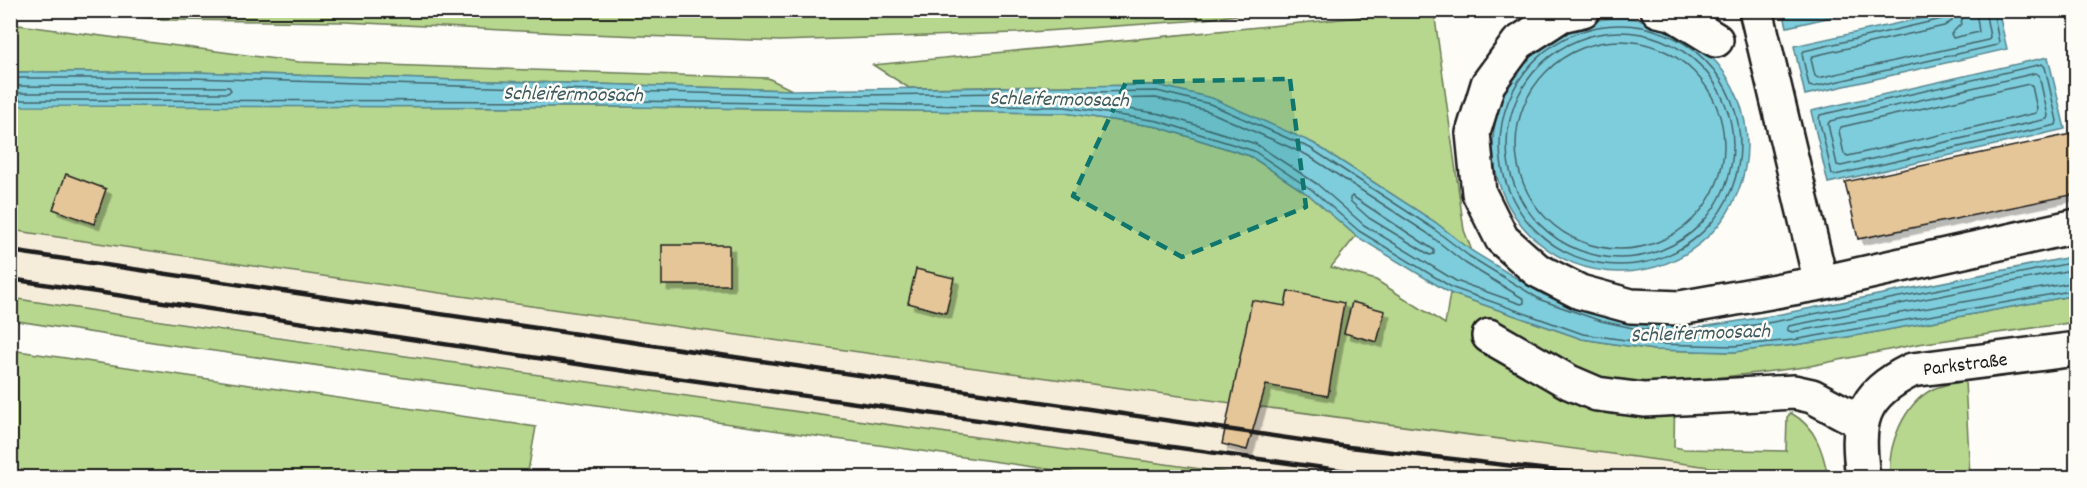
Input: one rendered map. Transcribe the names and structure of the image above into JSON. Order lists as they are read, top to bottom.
{
  "streets": {
    "street": ["Parkstraße"]
  },
  "water": ["Schleifermoosach"]
}
